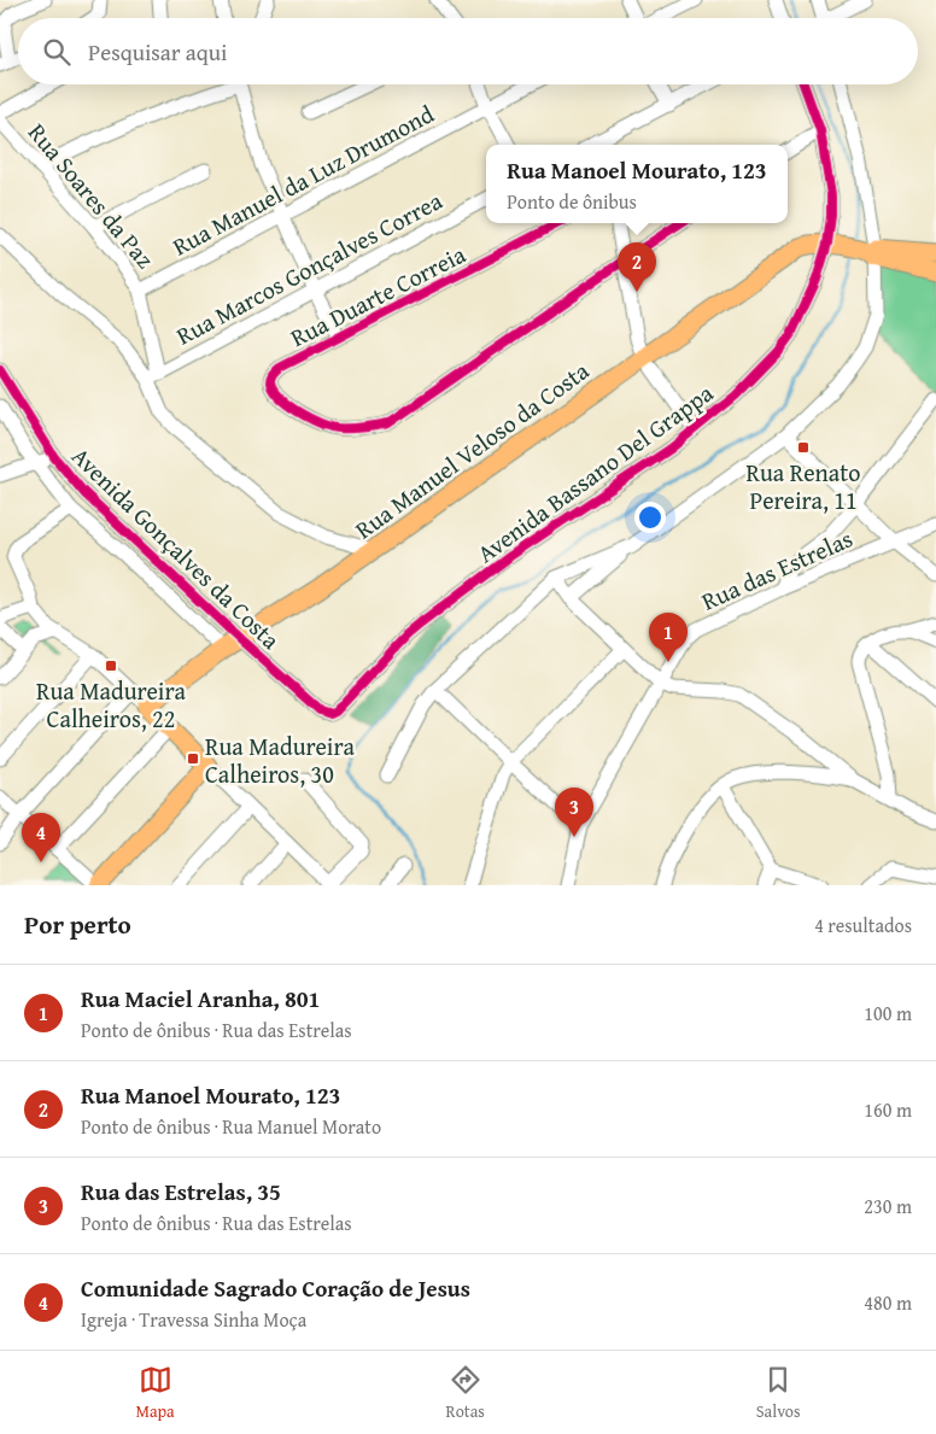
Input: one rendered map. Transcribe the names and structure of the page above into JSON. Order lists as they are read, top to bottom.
{
  "streets": {
    "main road": ["Rua Manuel Veloso da Costa"],
    "street": [
      "Rua Manuel da Luz Drumond",
      "Rua Soares da Paz",
      "Rua Marcos Gonçalves Correa",
      "Rua Duarte Correia",
      "Avenida Bassano Del Grappa",
      "Avenida Gonçalves da Costa",
      "Rua das Estrelas"
    ]
  },
  "crossings": [
    ["Rua Manuel da Luz Drumond", "Rua Soares da Paz"],
    ["Rua Soares da Paz", "Rua Marcos Gonçalves Correa"],
    ["Rua Manuel Veloso da Costa", "Avenida Bassano Del Grappa"],
    ["Rua Manuel Veloso da Costa", "Avenida Gonçalves da Costa"],
    ["Avenida Bassano Del Grappa", "Avenida Gonçalves da Costa"]
  ],
  "places": {
    "transit": ["Rua Renato Pereira, 11", "Rua Madureira Calheiros, 22", "Rua Madureira Calheiros, 30"]
  },
  "page": {
    "search": "Pesquisar aqui",
    "popup": ["Rua Manoel Mourato, 123", "Ponto de ônibus"],
    "pins": [
      "2",
      "1",
      "3",
      "4"
    ],
    "heading": ["Por perto", "4 resultados"],
    "list": [
      {
        "mark": "1",
        "name": "Rua Maciel Aranha, 801",
        "note": "Ponto de ônibus · Rua das Estrelas",
        "value": "100 m"
      },
      {
        "mark": "2",
        "name": "Rua Manoel Mourato, 123",
        "note": "Ponto de ônibus · Rua Manuel Morato",
        "value": "160 m"
      },
      {
        "mark": "3",
        "name": "Rua das Estrelas, 35",
        "note": "Ponto de ônibus · Rua das Estrelas",
        "value": "230 m"
      },
      {
        "mark": "4",
        "name": "Comunidade Sagrado Coração de Jesus",
        "note": "Igreja · Travessa Sinha Moça",
        "value": "480 m"
      }
    ],
    "nav": ["Mapa", "Rotas", "Salvos"]
  }
}
